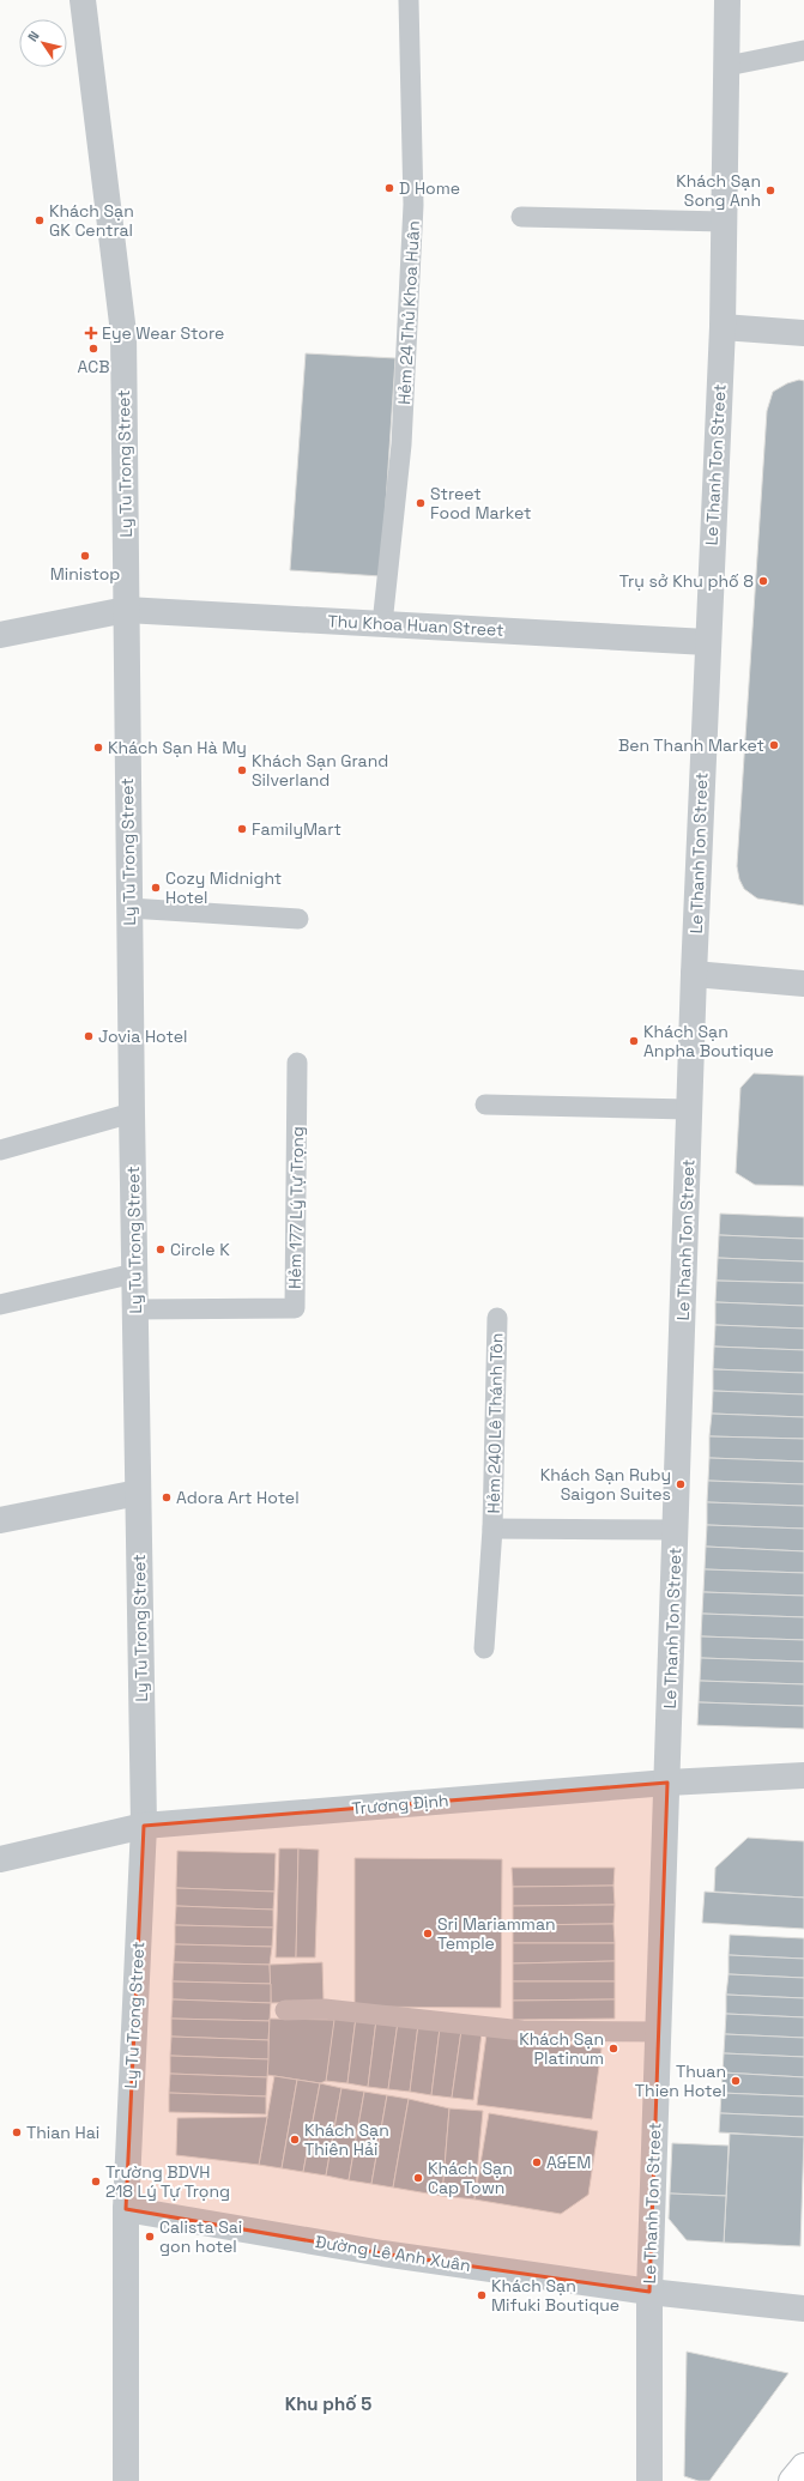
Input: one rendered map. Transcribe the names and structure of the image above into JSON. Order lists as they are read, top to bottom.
{
  "streets": {
    "street": [
      "Ly Tu Trong Street",
      "Le Thanh Ton Street",
      "Thu Khoa Huan Street",
      "Trương Định",
      "Đường Lê Anh Xuân"
    ],
    "lane": ["Hẻm 24 Thủ Khoa Huân", "Hẻm 177 Lý Tự Trọng", "Hẻm 240 Lê Thánh Tôn"]
  },
  "crossings": [
    ["Hẻm 24 Thủ Khoa Huân", "Thu Khoa Huan Street"],
    ["Ly Tu Trong Street", "Thu Khoa Huan Street"],
    ["Ly Tu Trong Street", "Hẻm 177 Lý Tự Trọng"],
    ["Ly Tu Trong Street", "Trương Định"],
    ["Ly Tu Trong Street", "Đường Lê Anh Xuân"],
    ["Le Thanh Ton Street", "Thu Khoa Huan Street"],
    ["Le Thanh Ton Street", "Hẻm 240 Lê Thánh Tôn"],
    ["Le Thanh Ton Street", "Trương Định"],
    ["Le Thanh Ton Street", "Đường Lê Anh Xuân"]
  ],
  "districts": ["Khu phố 5"],
  "places": {
    "other": [
      "D Home",
      "Khách Sạn Song Anh",
      "Khách Sạn GK Central",
      "ACB",
      "Street Food Market",
      "Ministop",
      "Trụ sở Khu phố 8",
      "Ben Thanh Market",
      "Khách Sạn Hà My",
      "Khách Sạn Grand Silverland",
      "FamilyMart",
      "Cozy Midnight Hotel",
      "Jovia Hotel",
      "Khách Sạn Anpha Boutique",
      "Circle K",
      "Khách Sạn Ruby Saigon Suites",
      "Adora Art Hotel",
      "Sri Mariamman Temple",
      "Khách Sạn Platinum",
      "Thuan Thien Hotel",
      "Thian Hai",
      "Khách Sạn Thiên Hải",
      "A&EM",
      "Khách Sạn Cap Town",
      "Trường BDVH 218 Lý Tự Trọng",
      "Calista Sai gon hotel",
      "Khách Sạn Mifuki Boutique"
    ],
    "health": ["Eye Wear Store"]
  },
  "north": "top left"
}
